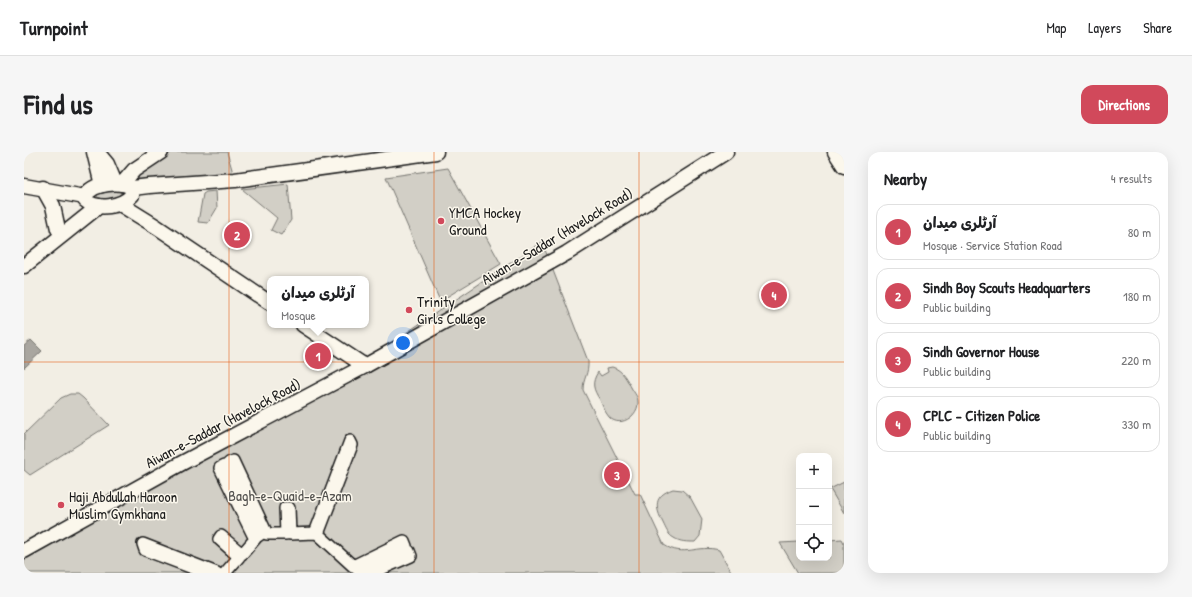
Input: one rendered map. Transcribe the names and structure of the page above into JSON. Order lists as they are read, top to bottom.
{
  "streets": {
    "main road": ["Aiwan-e-Saddar (Havelock Road)"]
  },
  "parks": ["Bagh-e-Quaid-e-Azam"],
  "places": ["YMCA Hockey Ground", "Trinity Girls College", "Haji Abdullah Haroon Muslim Gymkhana"],
  "page": {
    "header": "Turnpoint",
    "nav": ["Map", "Layers", "Share"],
    "title": "Find us",
    "buttons": "Directions",
    "heading": ["Nearby", "4 results"],
    "list": [
      {
        "mark": "1",
        "name": "آرٹلری میدان",
        "note": "Mosque · Service Station Road",
        "value": "80 m"
      },
      {
        "mark": "2",
        "name": "Sindh Boy Scouts Headquarters",
        "note": "Public building",
        "value": "180 m"
      },
      {
        "mark": "3",
        "name": "Sindh Governor House",
        "note": "Public building",
        "value": "220 m"
      },
      {
        "mark": "4",
        "name": "CPLC - Citizen Police",
        "note": "Public building",
        "value": "330 m"
      }
    ],
    "pins": [
      "2",
      "4",
      "1",
      "3"
    ],
    "popup": ["آرٹلری میدان", "Mosque"],
    "map_buttons": ["+", "−"]
  }
}
